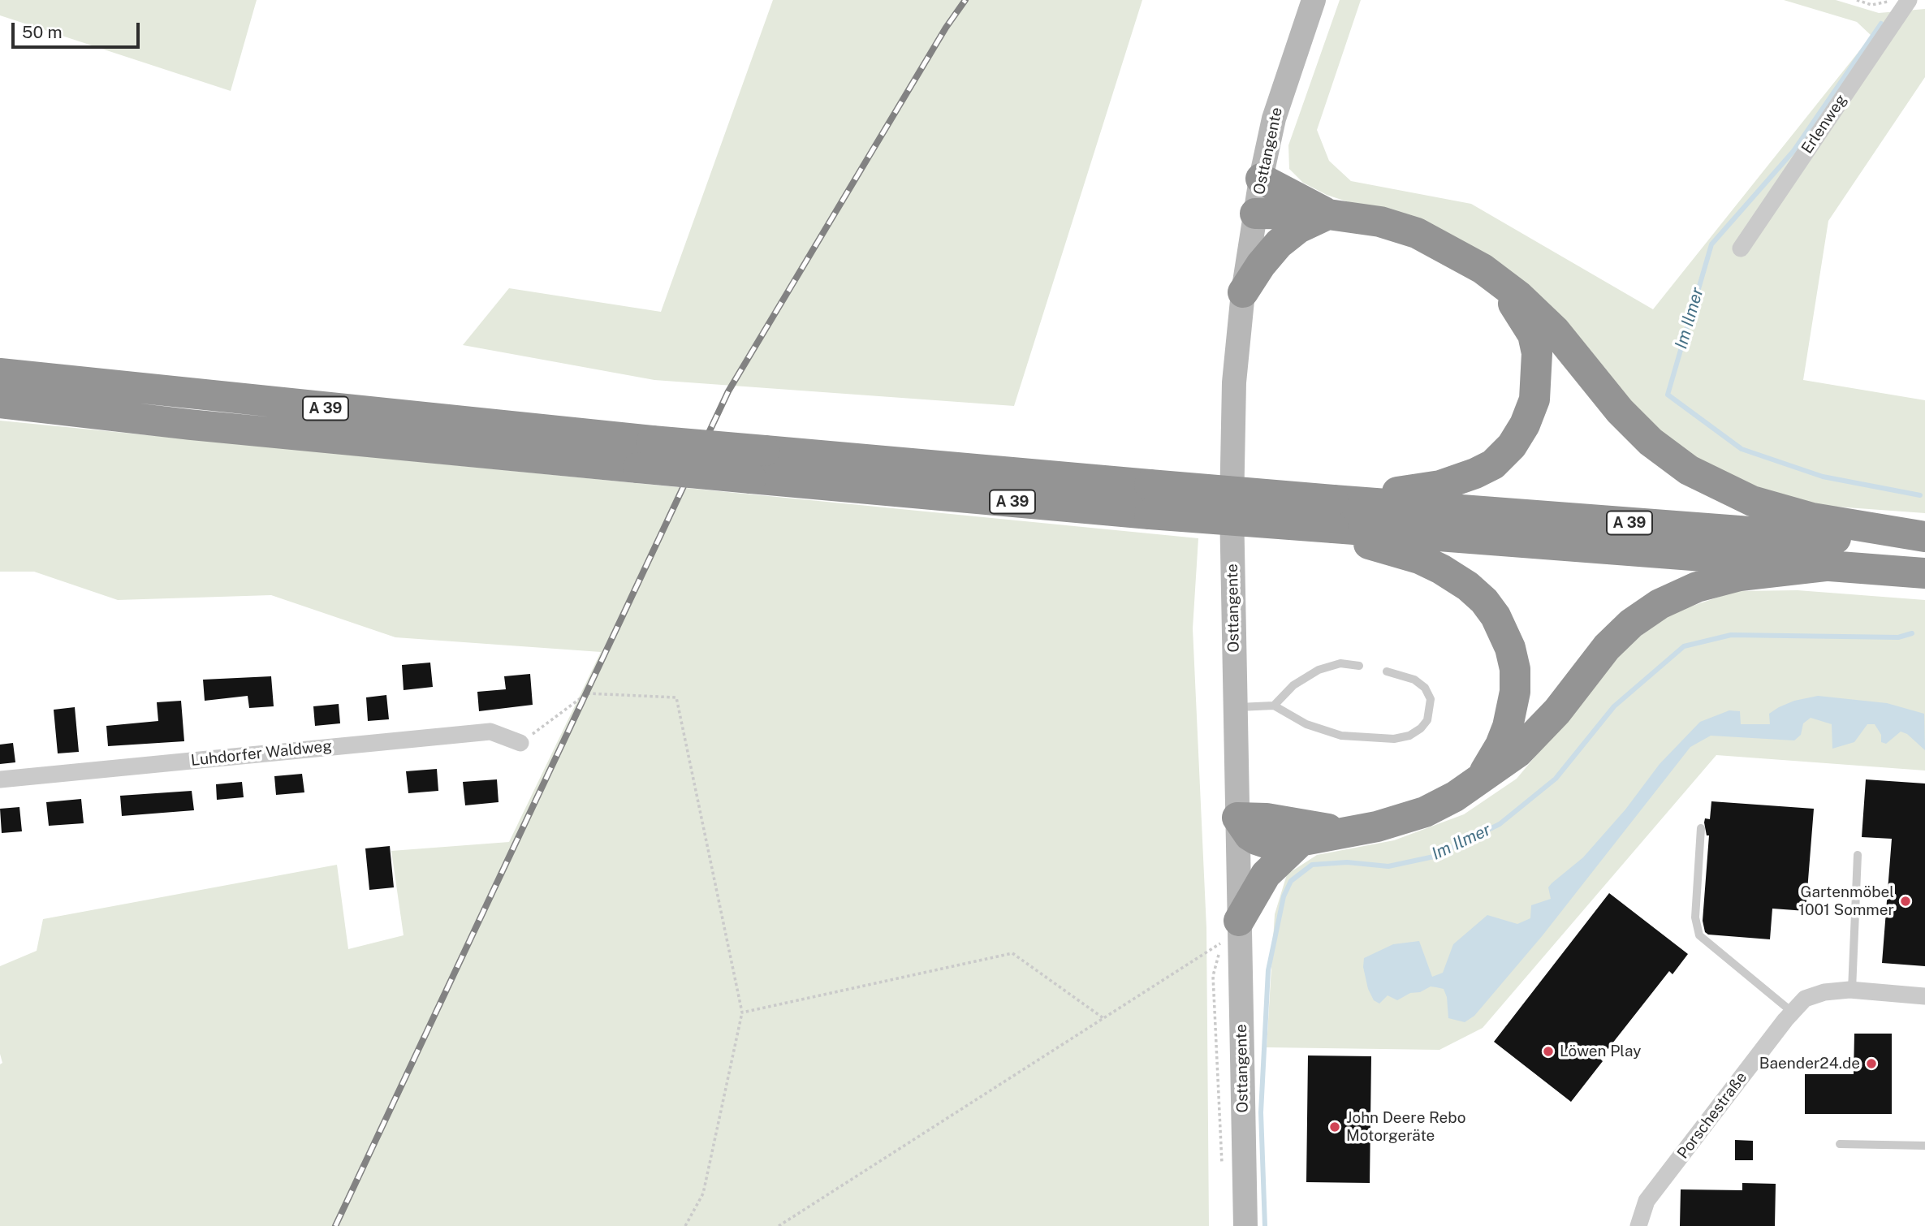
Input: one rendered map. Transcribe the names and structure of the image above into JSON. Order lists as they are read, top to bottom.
{
  "streets": {
    "highway": ["A 39"],
    "main road": ["Osttangente"],
    "street": ["Erlenweg", "Luhdorfer Waldweg", "Porschestraße"]
  },
  "water": ["Im Ilmer"],
  "places": [
    "Gartenmöbel 1001 Sommer",
    "Löwen Play",
    "Baender24.de",
    "John Deere Rebo Motorgeräte"
  ],
  "scale_bar": "50 m"
}
